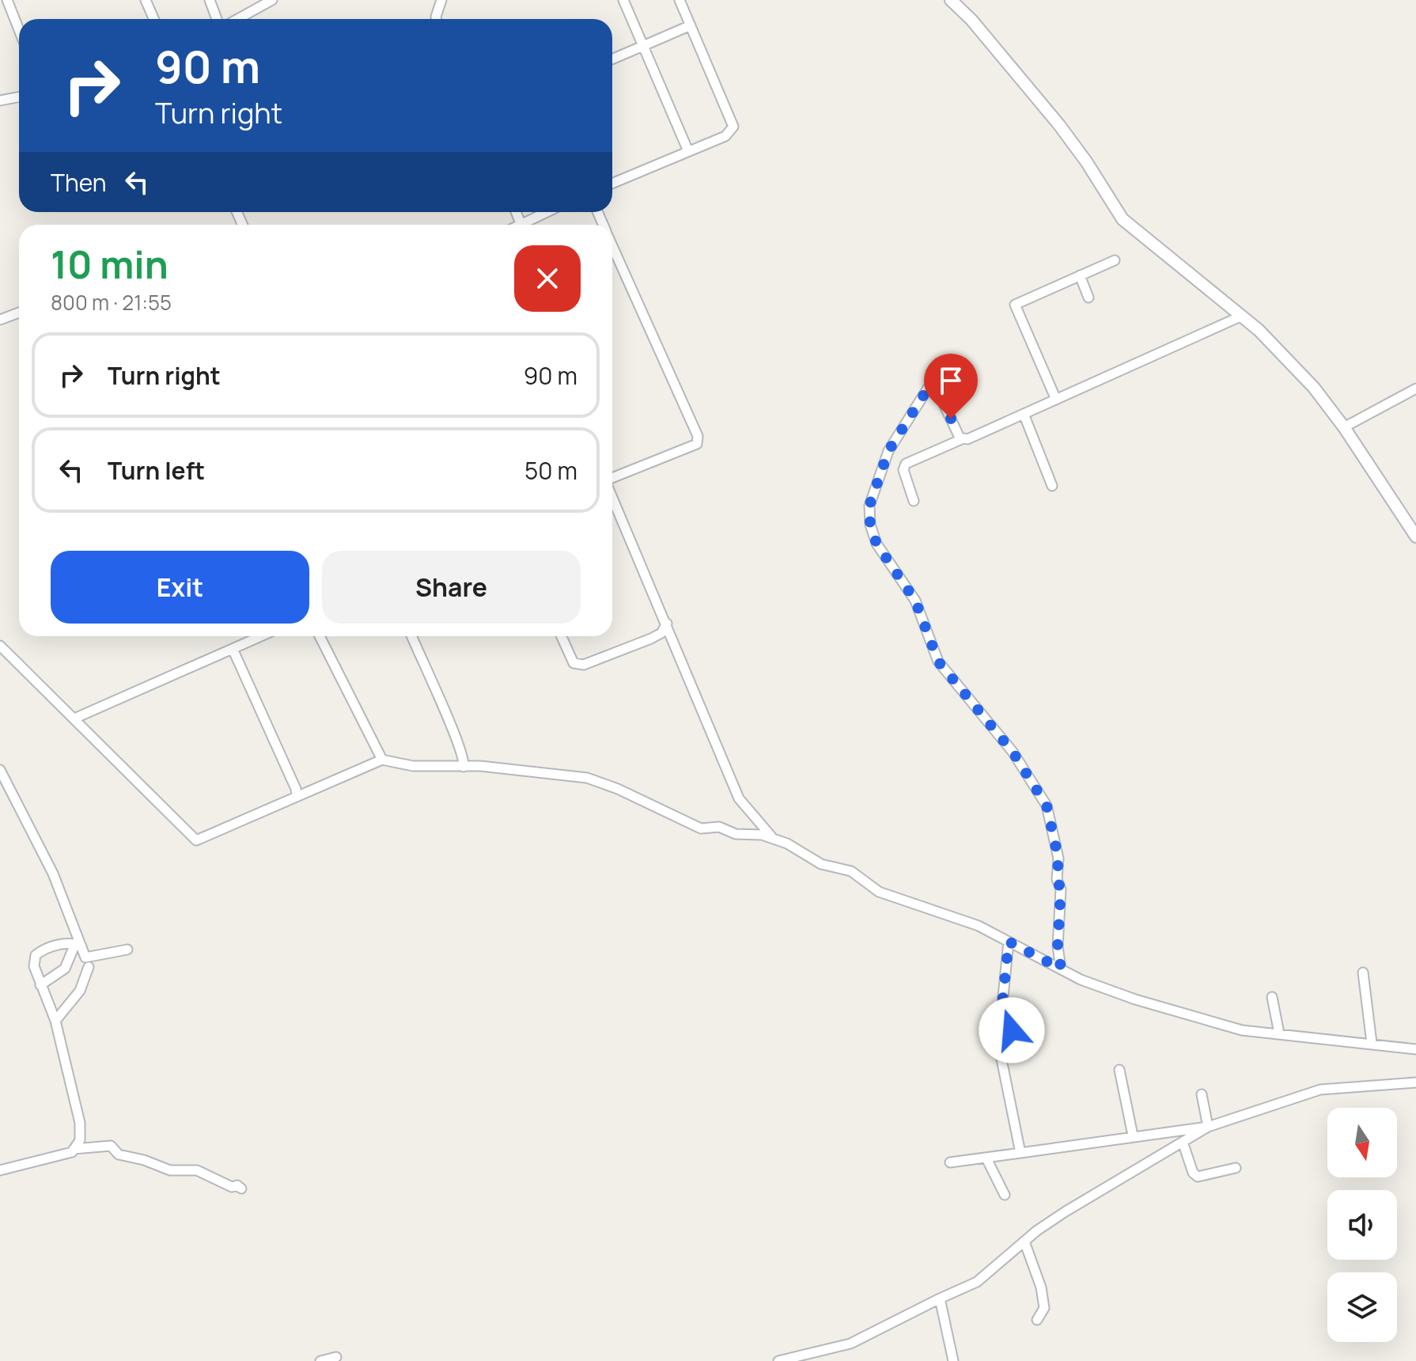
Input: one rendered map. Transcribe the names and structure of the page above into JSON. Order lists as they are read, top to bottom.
{
  "north": "bottom",
  "page": {
    "turn": ["90 m", "Turn right"],
    "then": "Then",
    "heading": ["10 min", "800 m · 21:55"],
    "list": [
      {
        "name": "Turn right",
        "value": "90 m"
      },
      {
        "name": "Turn left",
        "value": "50 m"
      }
    ],
    "buttons": ["Exit", "Share"]
  }
}
